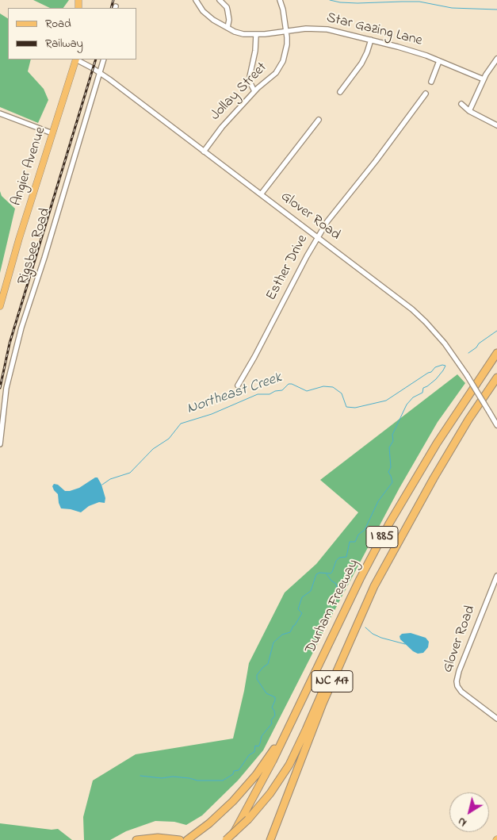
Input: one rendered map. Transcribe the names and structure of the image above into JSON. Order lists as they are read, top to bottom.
{
  "streets": {
    "highway": ["I 885", "Durham Freeway", "NC 147"],
    "main road": ["Angier Avenue"],
    "street": [
      "Star Gazing Lane",
      "Jollay Street",
      "Glover Road",
      "Rigsbee Road",
      "Esther Drive"
    ]
  },
  "crossings": [
    ["Star Gazing Lane", "Jollay Street"],
    ["Jollay Street", "Glover Road"],
    ["Angier Avenue", "Glover Road"],
    ["Glover Road", "Rigsbee Road"],
    ["Glover Road", "Esther Drive"],
    ["I 885", "Durham Freeway"]
  ],
  "water": ["Northeast Creek"],
  "legend": ["Road", "Railway"],
  "north": "bottom left"
}
